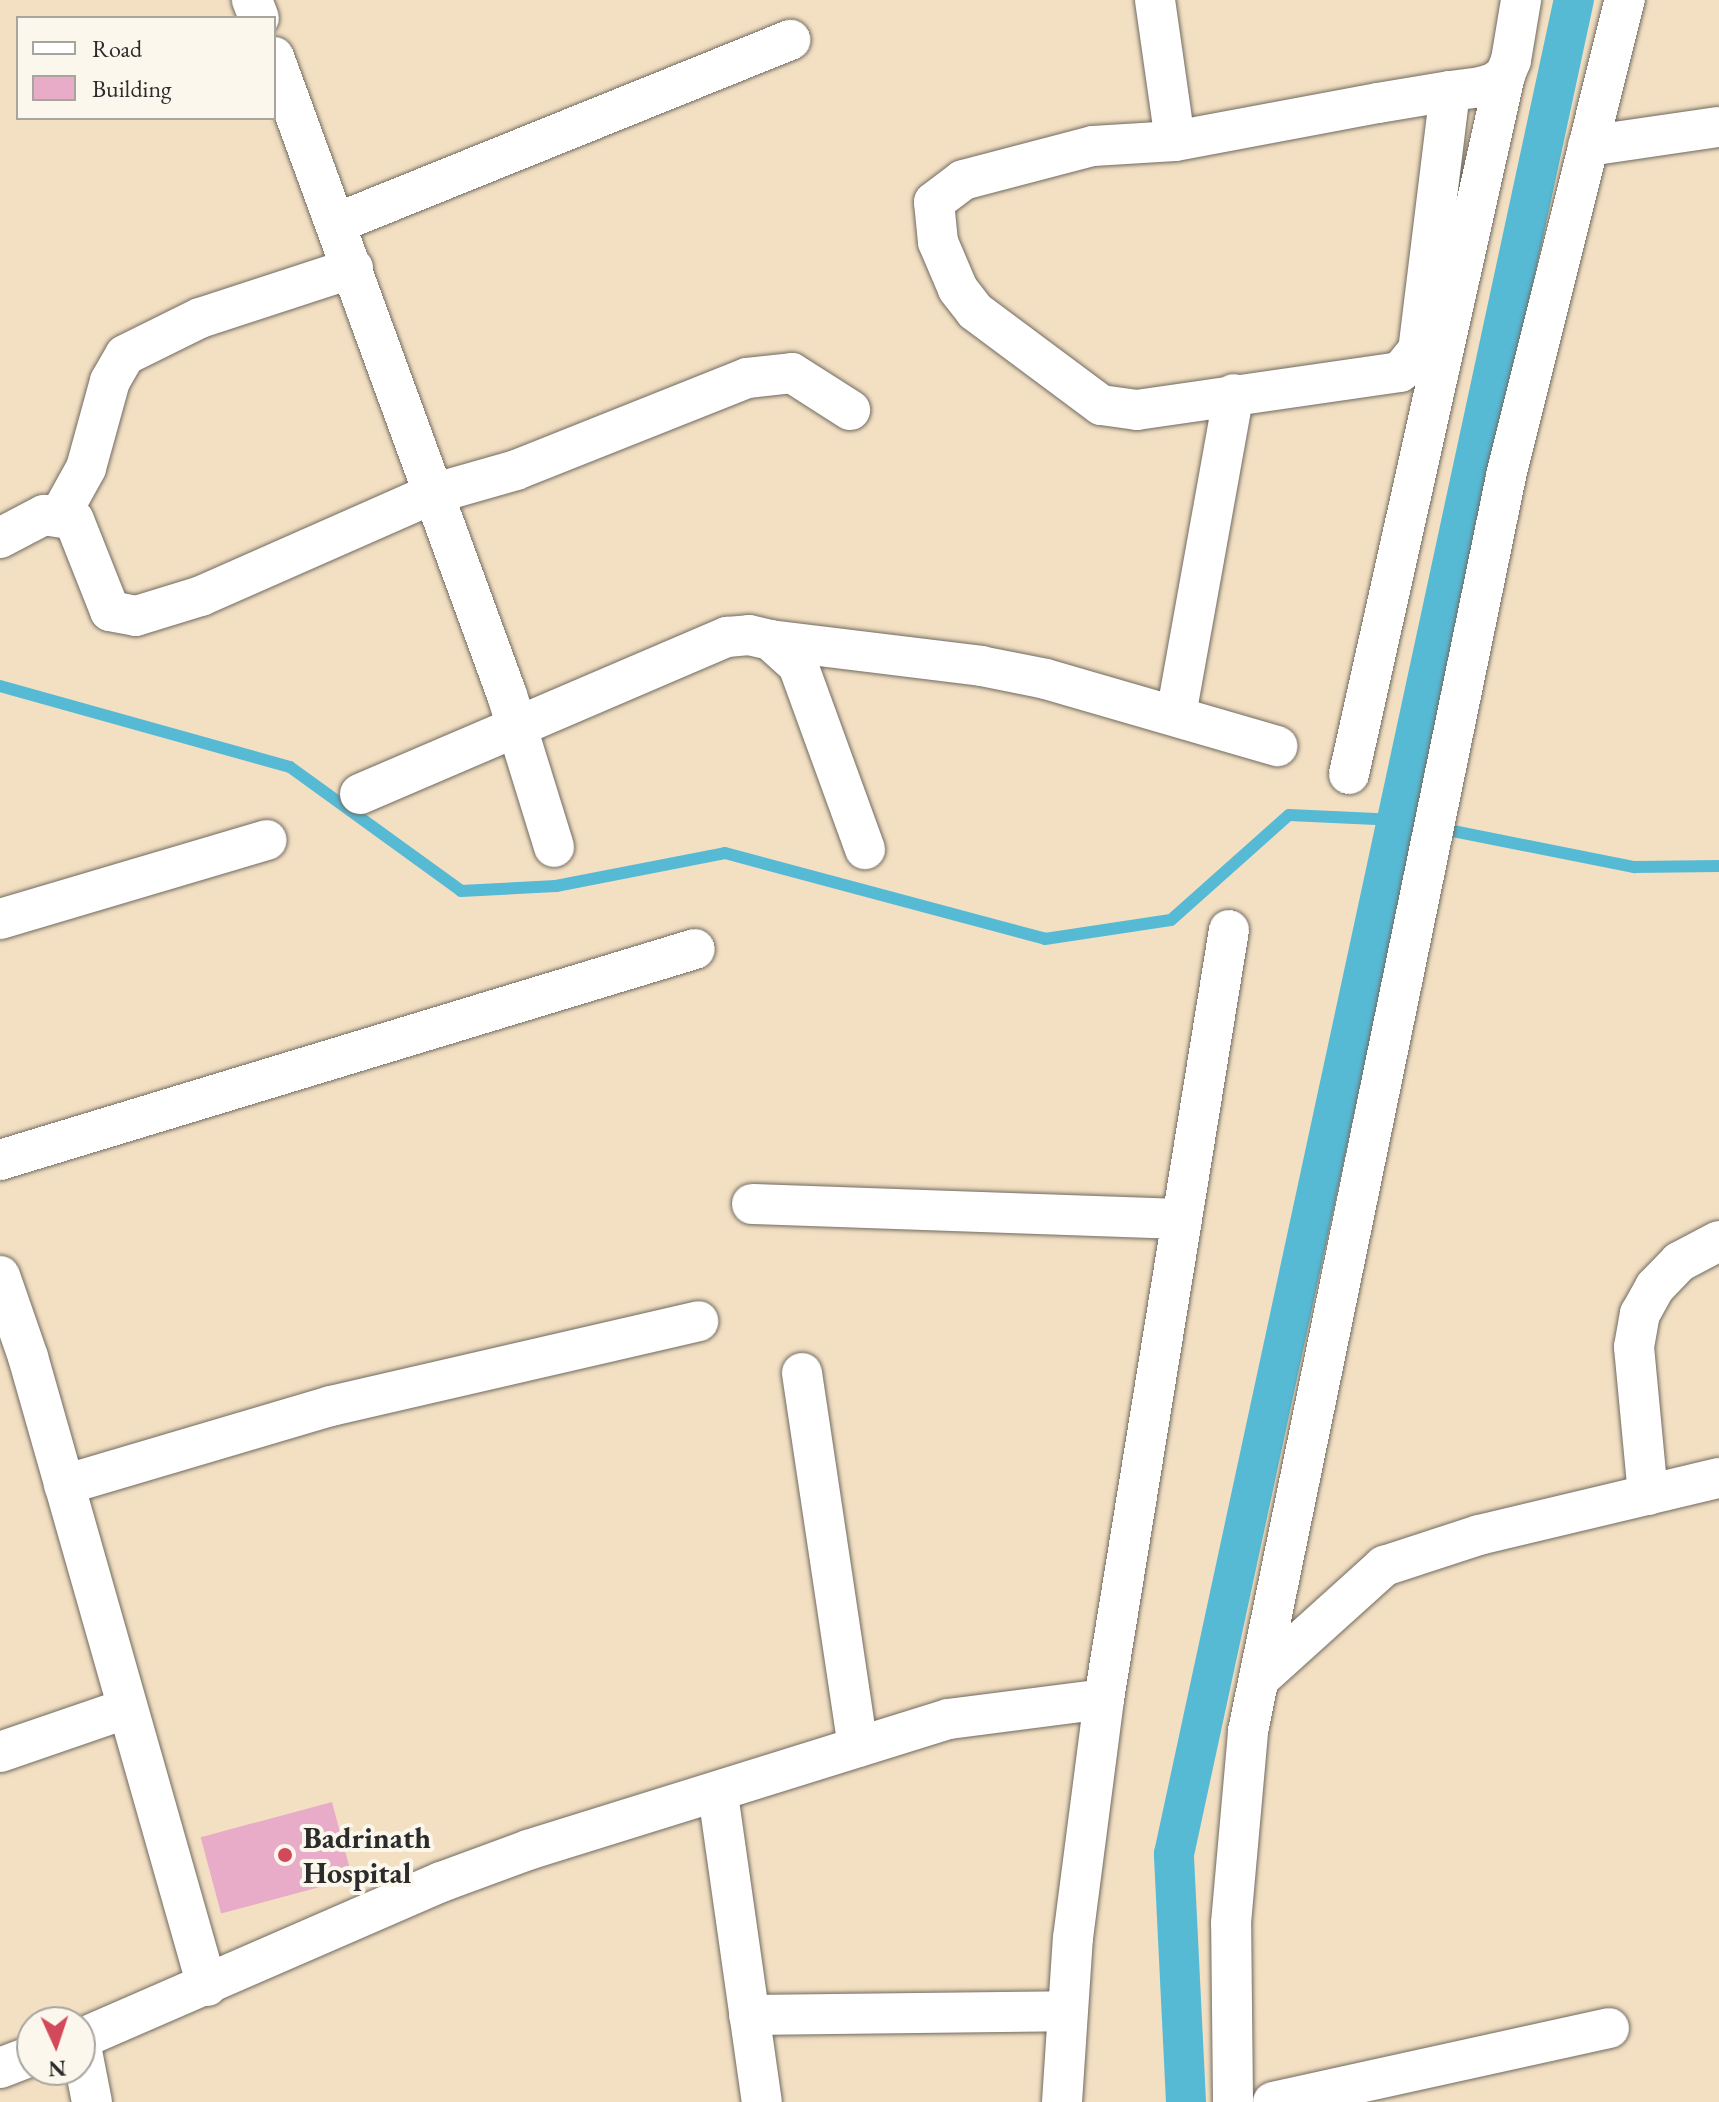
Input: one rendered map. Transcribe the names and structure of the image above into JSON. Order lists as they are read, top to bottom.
{
  "places": ["Badrinath Hospital"],
  "legend": ["Road", "Building"],
  "north": "bottom"
}
